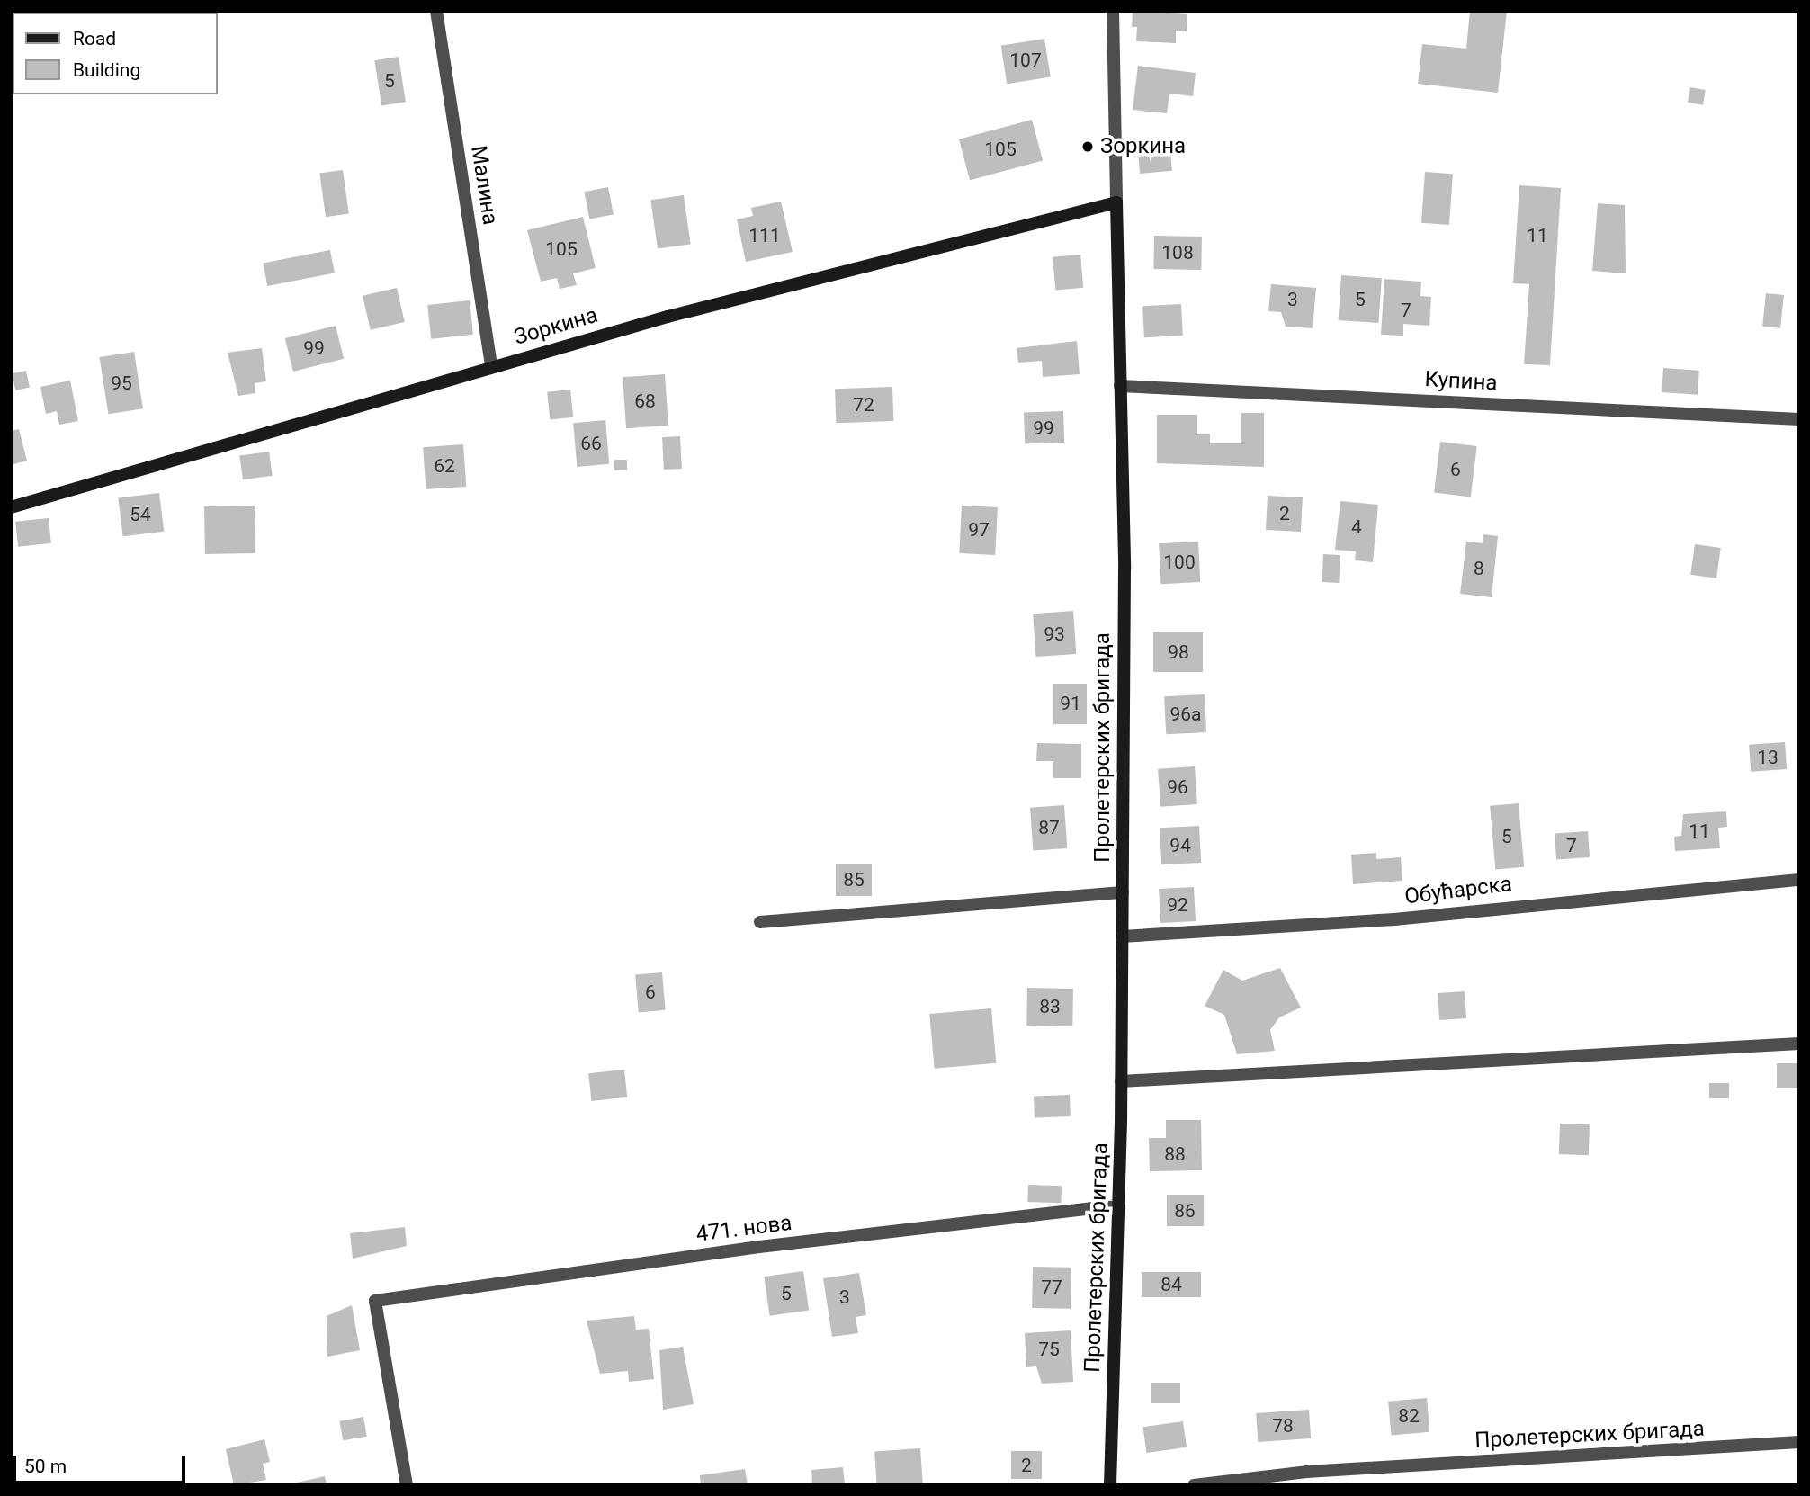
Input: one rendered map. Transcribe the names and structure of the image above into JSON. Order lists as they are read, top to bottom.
{
  "streets": {
    "street": [
      "Малина",
      "Зоркина",
      "Купина",
      "Пролетерских бригада",
      "Обућарска",
      "471. нова"
    ]
  },
  "crossings": [
    ["Малина", "Зоркина"],
    ["Зоркина", "Пролетерских бригада"],
    ["Купина", "Пролетерских бригада"],
    ["Пролетерских бригада", "Обућарска"],
    ["Пролетерских бригада", "471. нова"]
  ],
  "places": ["Зоркина"],
  "house_numbers": [
    "107",
    "5",
    "105",
    "111",
    "11",
    "105",
    "108",
    "3",
    "5",
    "7",
    "99",
    "95",
    "68",
    "72",
    "99",
    "66",
    "62",
    "6",
    "2",
    "54",
    "4",
    "97",
    "100",
    "8",
    "93",
    "98",
    "91",
    "96a",
    "13",
    "96",
    "87",
    "11",
    "5",
    "94",
    "7",
    "85",
    "92",
    "6",
    "83",
    "88",
    "86",
    "84",
    "77",
    "5",
    "3",
    "75",
    "82",
    "78",
    "2"
  ],
  "legend": ["Road", "Building"],
  "scale_bar": "50 m"
}
